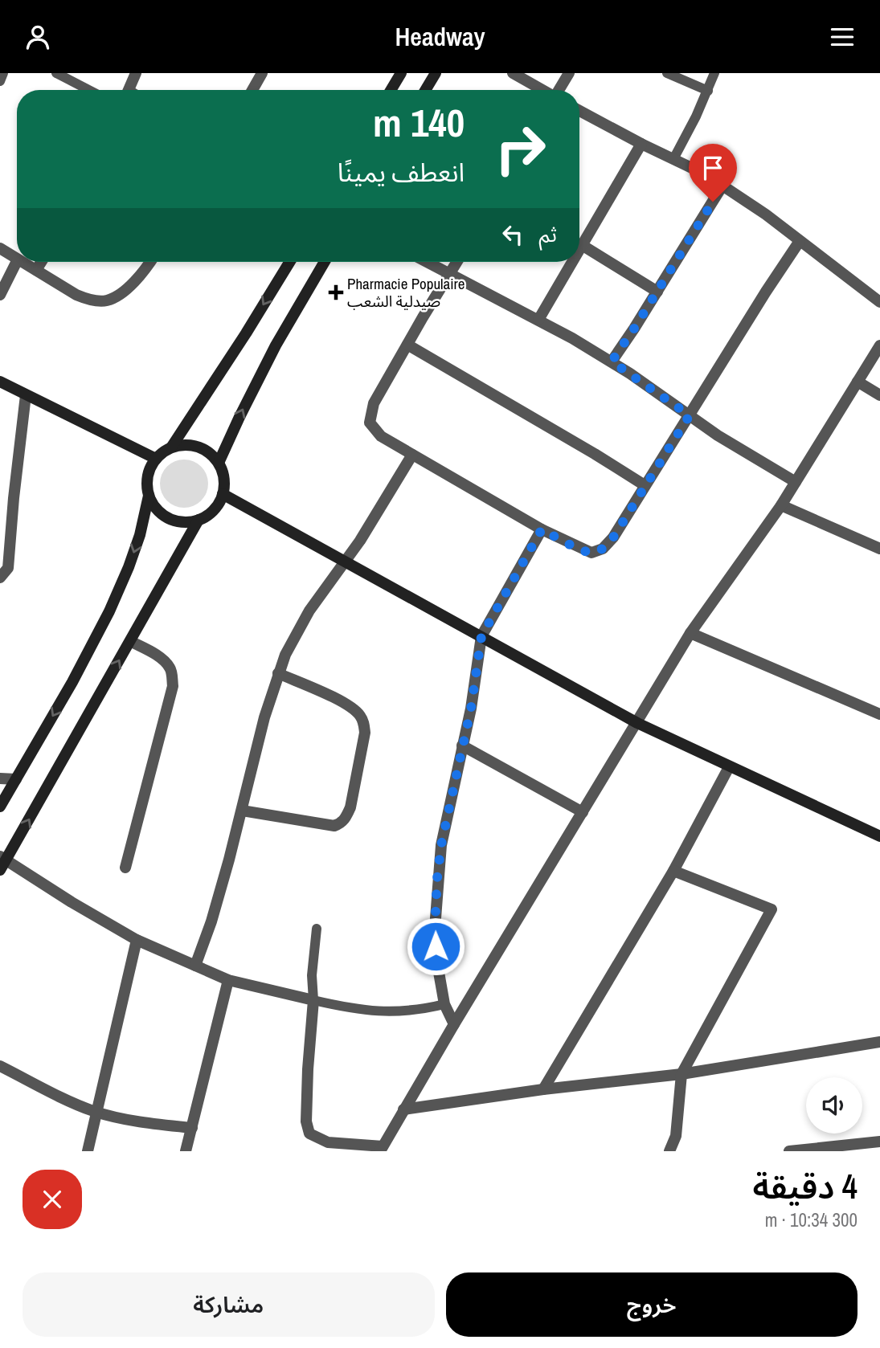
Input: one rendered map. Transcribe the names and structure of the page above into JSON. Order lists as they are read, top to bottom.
{
  "places": {
    "health": ["Pharmacie Populaire صيدلية الشعب"]
  },
  "page": {
    "header": "Headway",
    "turn": ["140 m", "انعطف يمينًا"],
    "then": "ثم",
    "heading": ["4 دقيقة", "300 m · 10:34"],
    "buttons": ["خروج", "مشاركة"]
  }
}
